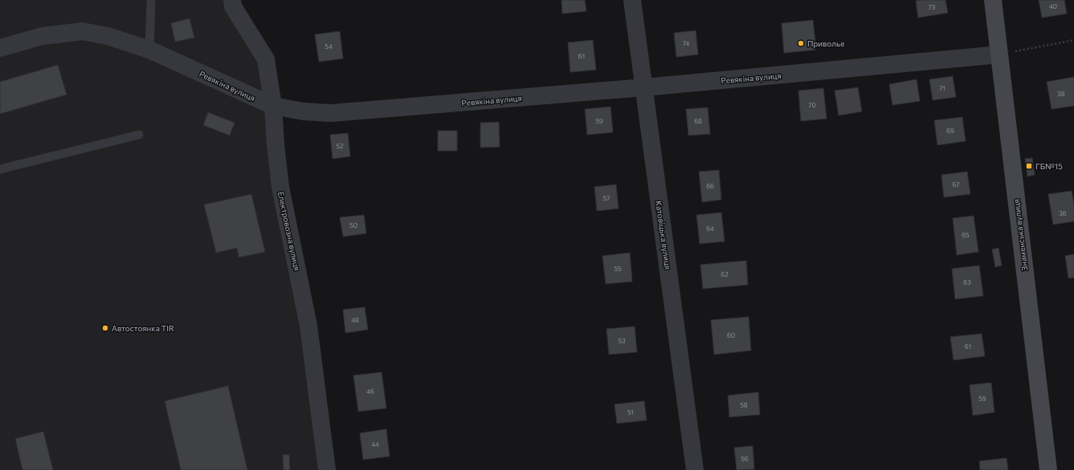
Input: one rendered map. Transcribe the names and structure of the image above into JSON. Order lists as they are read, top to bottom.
{
  "streets": {
    "main road": ["Знаменська вулиця"],
    "street": ["Ревякіна вулиця", "Електровозна вулиця", "Катовіцька вулиця"]
  },
  "crossings": [
    ["Ревякіна вулиця", "Електровозна вулиця"],
    ["Ревякіна вулиця", "Катовіцька вулиця"],
    ["Ревякіна вулиця", "Знаменська вулиця"]
  ],
  "places": {
    "other": ["Приволье", "Автостоянка TIR"],
    "transit": ["ГБ№15"]
  },
  "house_numbers": [
    "40",
    "73",
    "74",
    "54",
    "61",
    "71",
    "38",
    "70",
    "59",
    "68",
    "69",
    "52",
    "67",
    "66",
    "57",
    "36",
    "50",
    "64",
    "65",
    "55",
    "62",
    "63",
    "48",
    "60",
    "53",
    "61",
    "46",
    "59",
    "58",
    "51",
    "44",
    "56"
  ]
}
